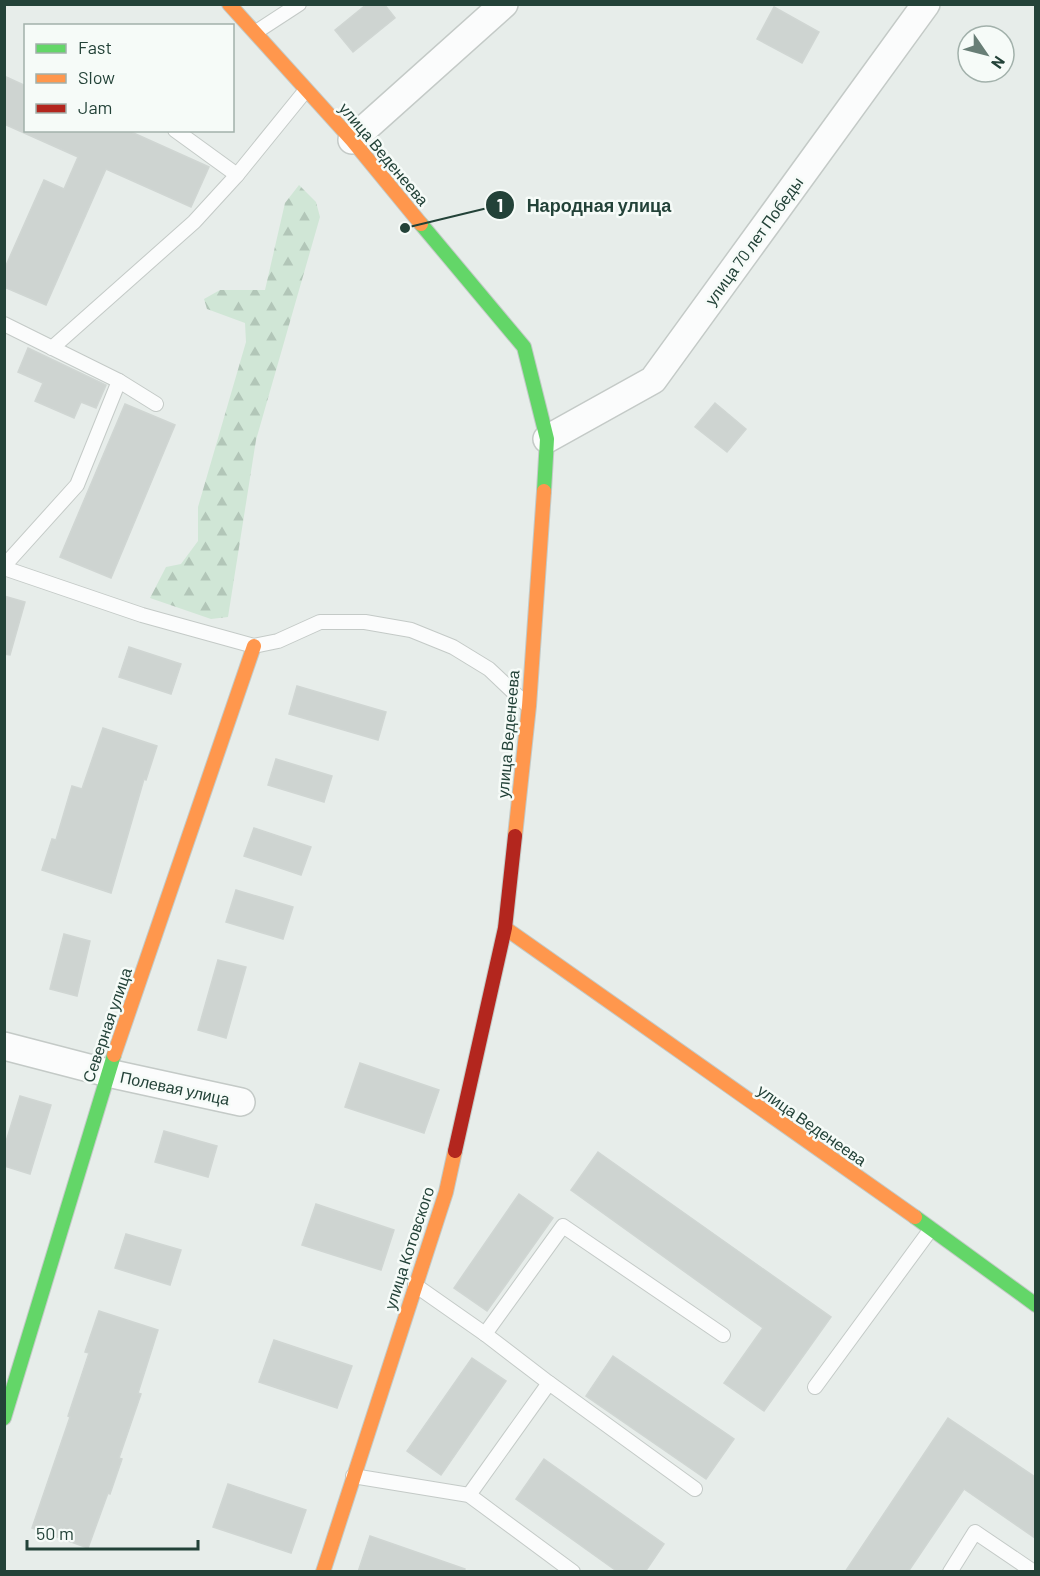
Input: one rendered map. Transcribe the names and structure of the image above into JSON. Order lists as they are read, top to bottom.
{
  "streets": {
    "main road": ["улица Веденеева", "Северная улица", "улица Котовского"],
    "street": ["улица 70 лет Победы", "Полевая улица"]
  },
  "crossings": [
    ["улица Веденеева", "улица 70 лет Победы"],
    ["улица Веденеева", "улица Котовского"],
    ["Северная улица", "Полевая улица"]
  ],
  "places": ["Народная улица"],
  "legend": ["Fast", "Slow", "Jam"],
  "scale_bar": "50 m",
  "north": "bottom right"
}
